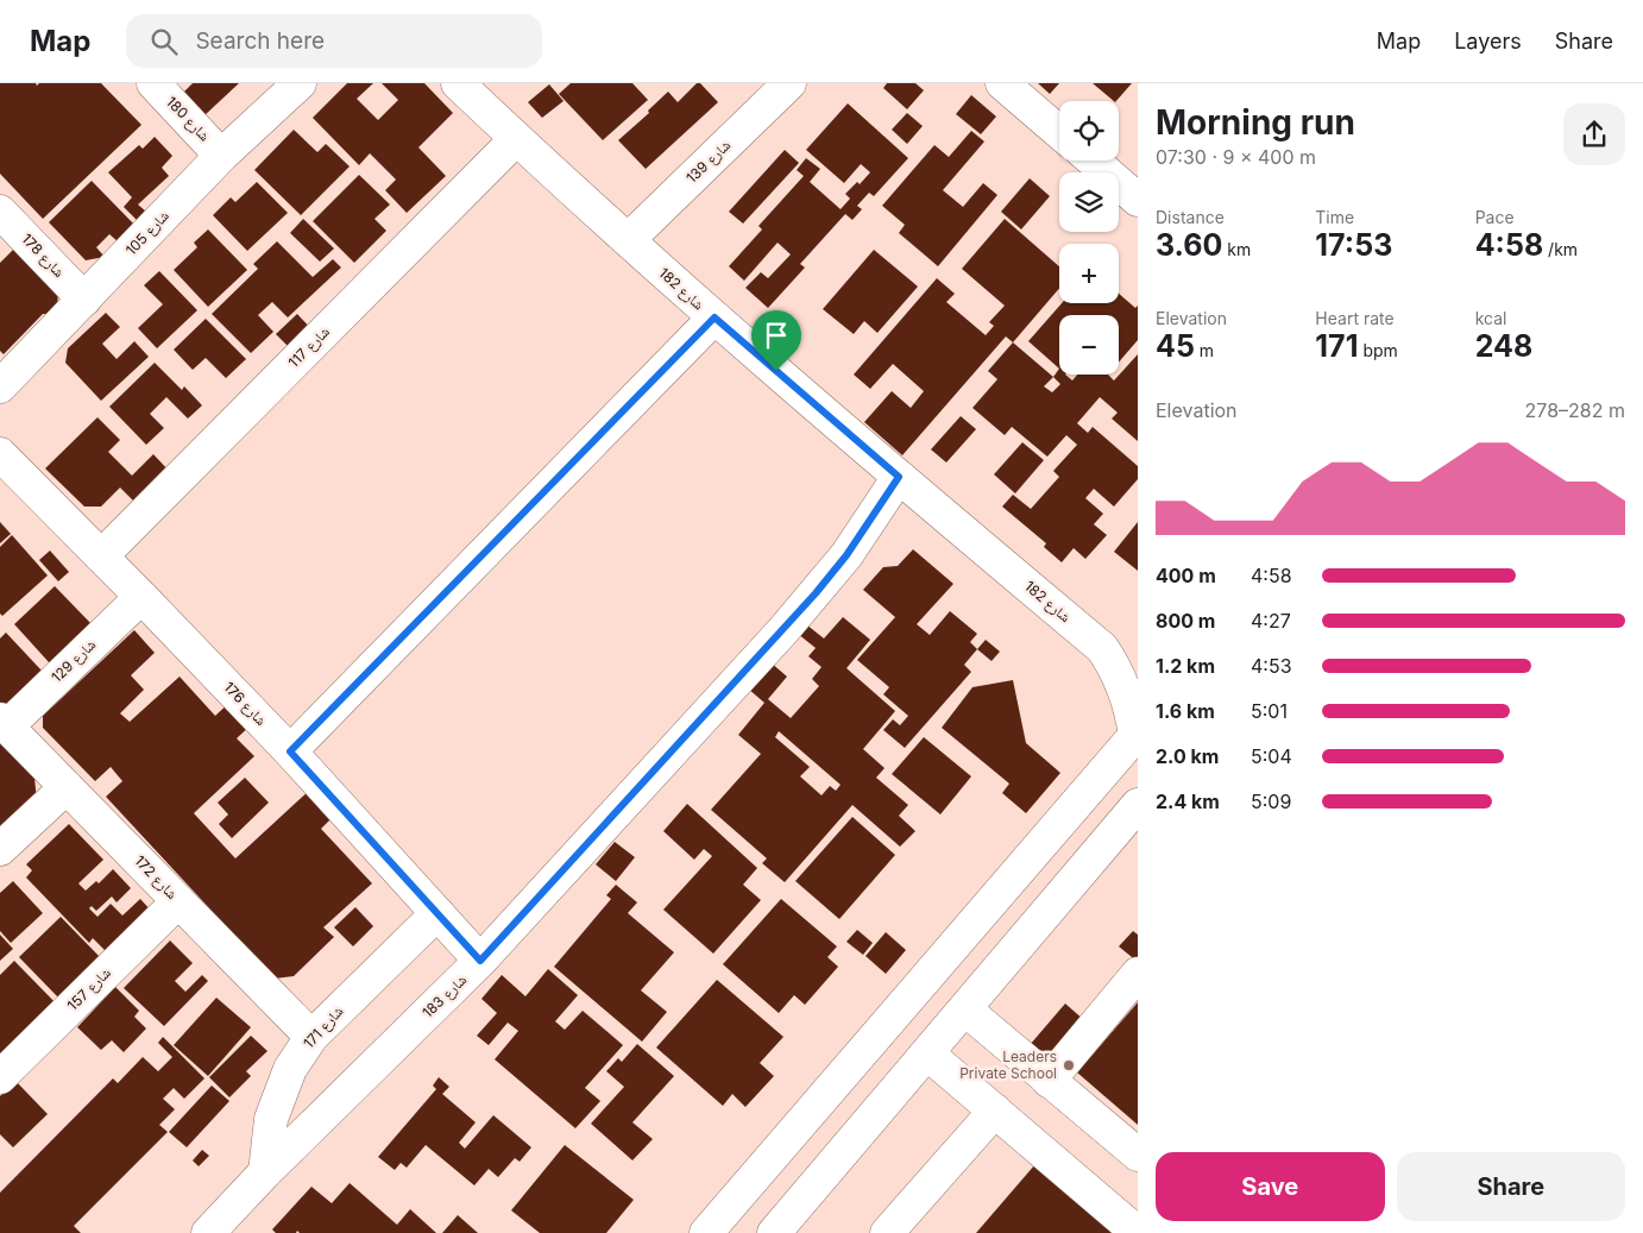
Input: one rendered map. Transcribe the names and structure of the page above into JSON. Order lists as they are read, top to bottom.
{
  "streets": {
    "street": [
      "شارع 180",
      "شارع 139",
      "شارع 105",
      "شارع 178",
      "شارع 182",
      "شارع 117",
      "شارع 129",
      "شارع 176",
      "شارع 172",
      "شارع 157",
      "شارع 183",
      "شارع 171"
    ]
  },
  "crossings": [
    ["شارع 180", "شارع 105"],
    ["شارع 139", "شارع 182"],
    ["شارع 105", "شارع 178"],
    ["شارع 182", "شارع 117"],
    ["شارع 182", "شارع 183"],
    ["شارع 117", "شارع 176"],
    ["شارع 129", "شارع 176"],
    ["شارع 129", "شارع 172"],
    ["شارع 176", "شارع 183"],
    ["شارع 176", "شارع 171"],
    ["شارع 172", "شارع 157"],
    ["شارع 172", "شارع 171"],
    ["شارع 183", "شارع 171"]
  ],
  "places": ["Leaders Private School"],
  "page": {
    "header": "Map",
    "search": "Search here",
    "nav": ["Map", "Layers", "Share"],
    "heading": ["Morning run", "07:30 · 9 × 400 m"],
    "map_buttons": ["+", "−"],
    "stats": [
      ["Distance", "3.60 km"],
      ["Time", "17:53"],
      ["Pace", "4:58 /km"],
      ["Elevation", "45 m"],
      ["Heart rate", "171 bpm"],
      ["kcal", "248"]
    ],
    "chart": ["Elevation", "278–282 m"],
    "list": [
      {
        "name": "400 m",
        "note": "4:58"
      },
      {
        "name": "800 m",
        "note": "4:27"
      },
      {
        "name": "1.2 km",
        "note": "4:53"
      },
      {
        "name": "1.6 km",
        "note": "5:01"
      },
      {
        "name": "2.0 km",
        "note": "5:04"
      },
      {
        "name": "2.4 km",
        "note": "5:09"
      }
    ],
    "buttons": ["Save", "Share"]
  }
}
